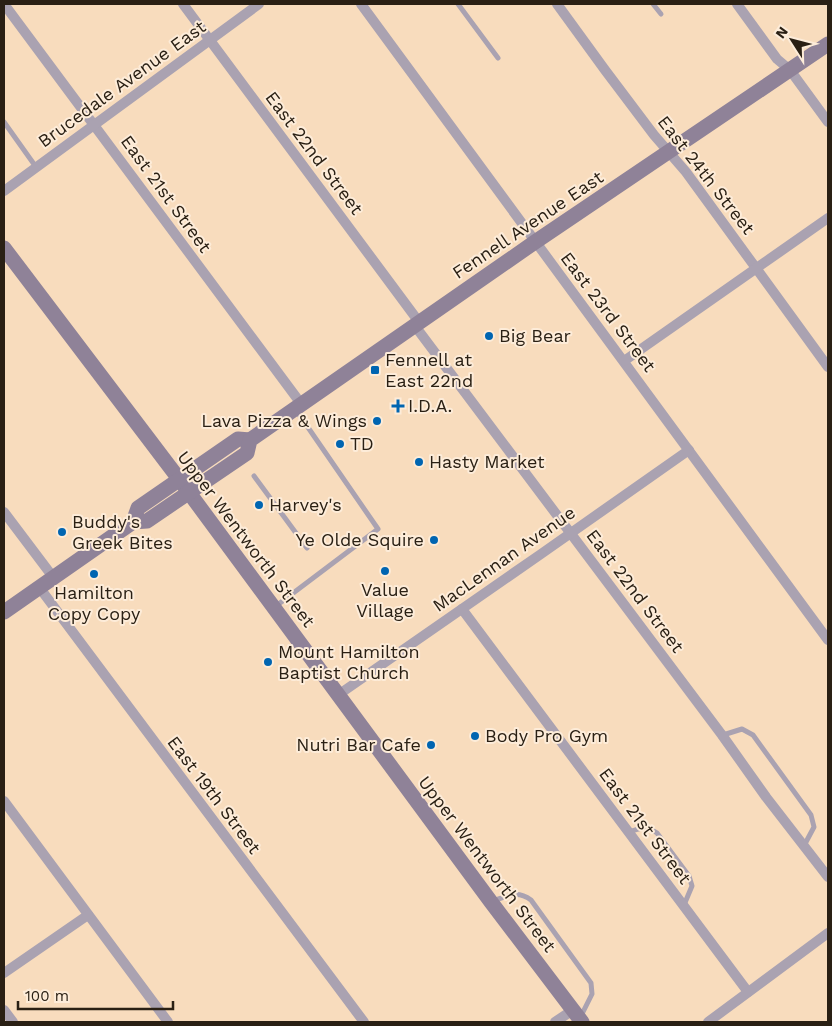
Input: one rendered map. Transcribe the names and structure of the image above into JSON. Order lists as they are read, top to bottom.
{
  "streets": {
    "main road": ["Fennell Avenue East", "Upper Wentworth Street"],
    "street": [
      "Brucedale Avenue East",
      "East 22nd Street",
      "East 24th Street",
      "East 21st Street",
      "East 23rd Street",
      "MacLennan Avenue",
      "East 19th Street"
    ]
  },
  "crossings": [
    ["Brucedale Avenue East", "East 22nd Street"],
    ["Brucedale Avenue East", "East 21st Street"],
    ["East 22nd Street", "Fennell Avenue East"],
    ["East 22nd Street", "MacLennan Avenue"],
    ["East 24th Street", "Fennell Avenue East"],
    ["East 21st Street", "Fennell Avenue East"],
    ["East 21st Street", "MacLennan Avenue"],
    ["Fennell Avenue East", "East 23rd Street"],
    ["Fennell Avenue East", "Upper Wentworth Street"],
    ["Fennell Avenue East", "East 19th Street"],
    ["East 23rd Street", "MacLennan Avenue"],
    ["Upper Wentworth Street", "MacLennan Avenue"]
  ],
  "places": {
    "other": [
      "Big Bear",
      "Lava Pizza & Wings",
      "TD",
      "Hasty Market",
      "Harvey's",
      "Buddy's Greek Bites",
      "Ye Olde Squire",
      "Value Village",
      "Hamilton Copy Copy",
      "Mount Hamilton Baptist Church",
      "Body Pro Gym",
      "Nutri Bar Cafe"
    ],
    "transit": ["Fennell at East 22nd"],
    "health": ["I.D.A."]
  },
  "scale_bar": "100 m",
  "north": "top left"
}
